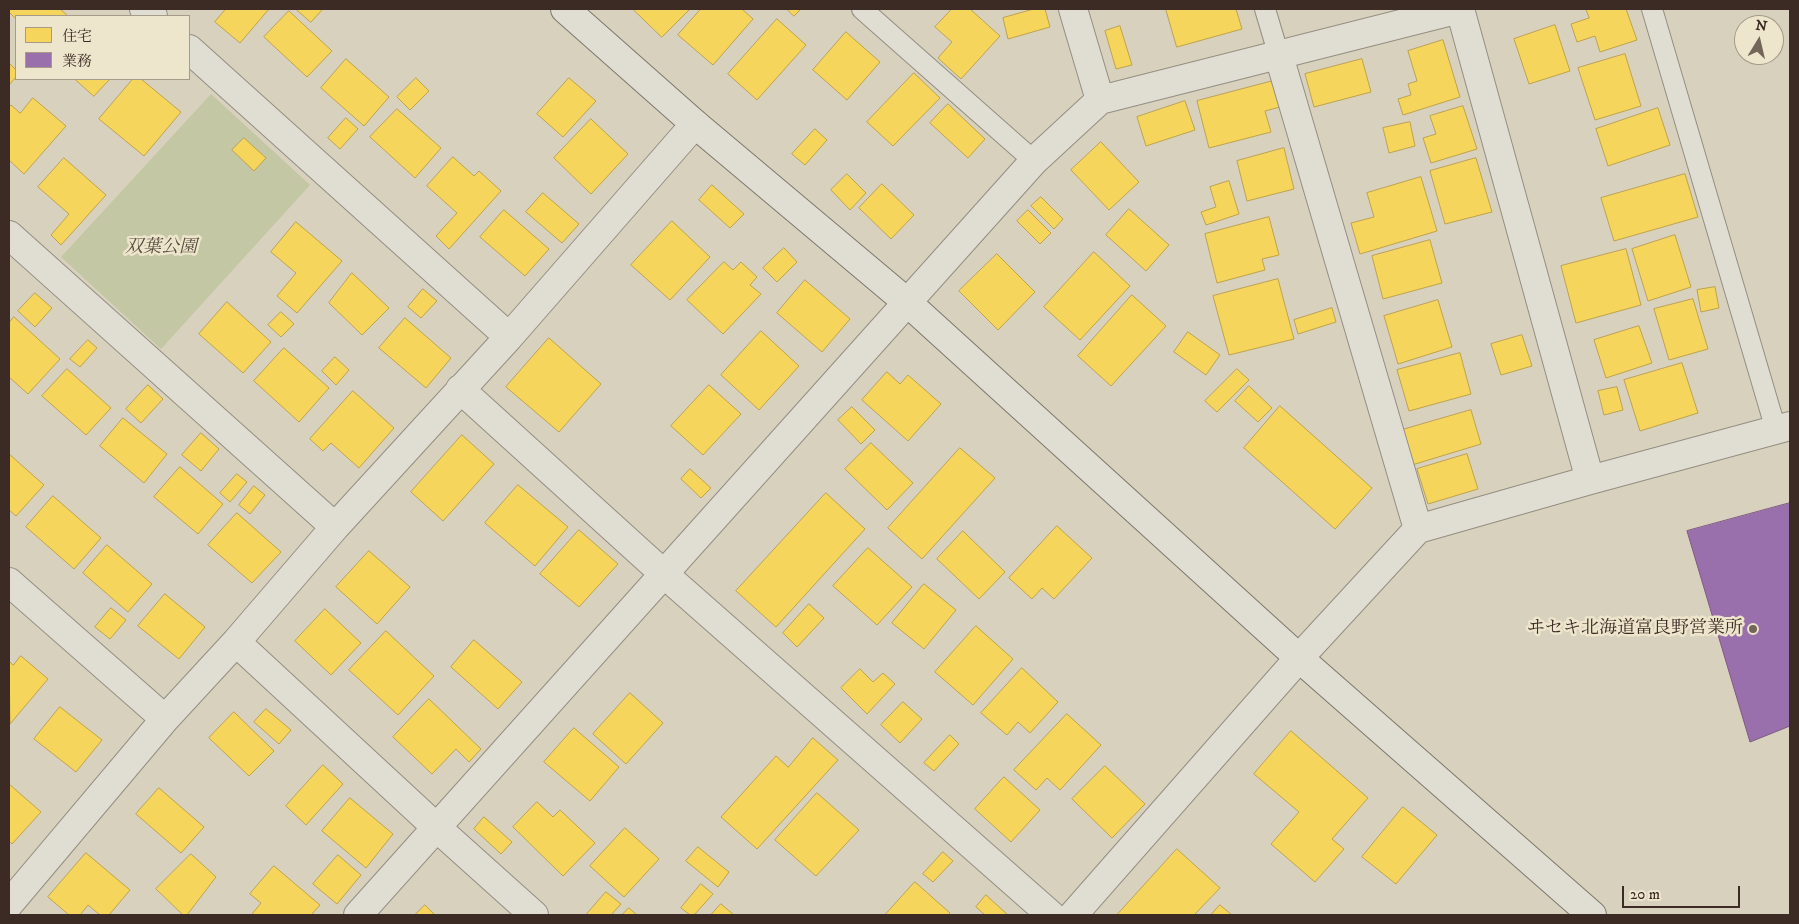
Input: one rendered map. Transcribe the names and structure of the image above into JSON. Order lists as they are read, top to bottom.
{
  "parks": ["双葉公園"],
  "places": ["ヰセキ北海道富良野営業所"],
  "legend": ["住宅", "業務"],
  "scale_bar": "20 m",
  "north": "top"
}
